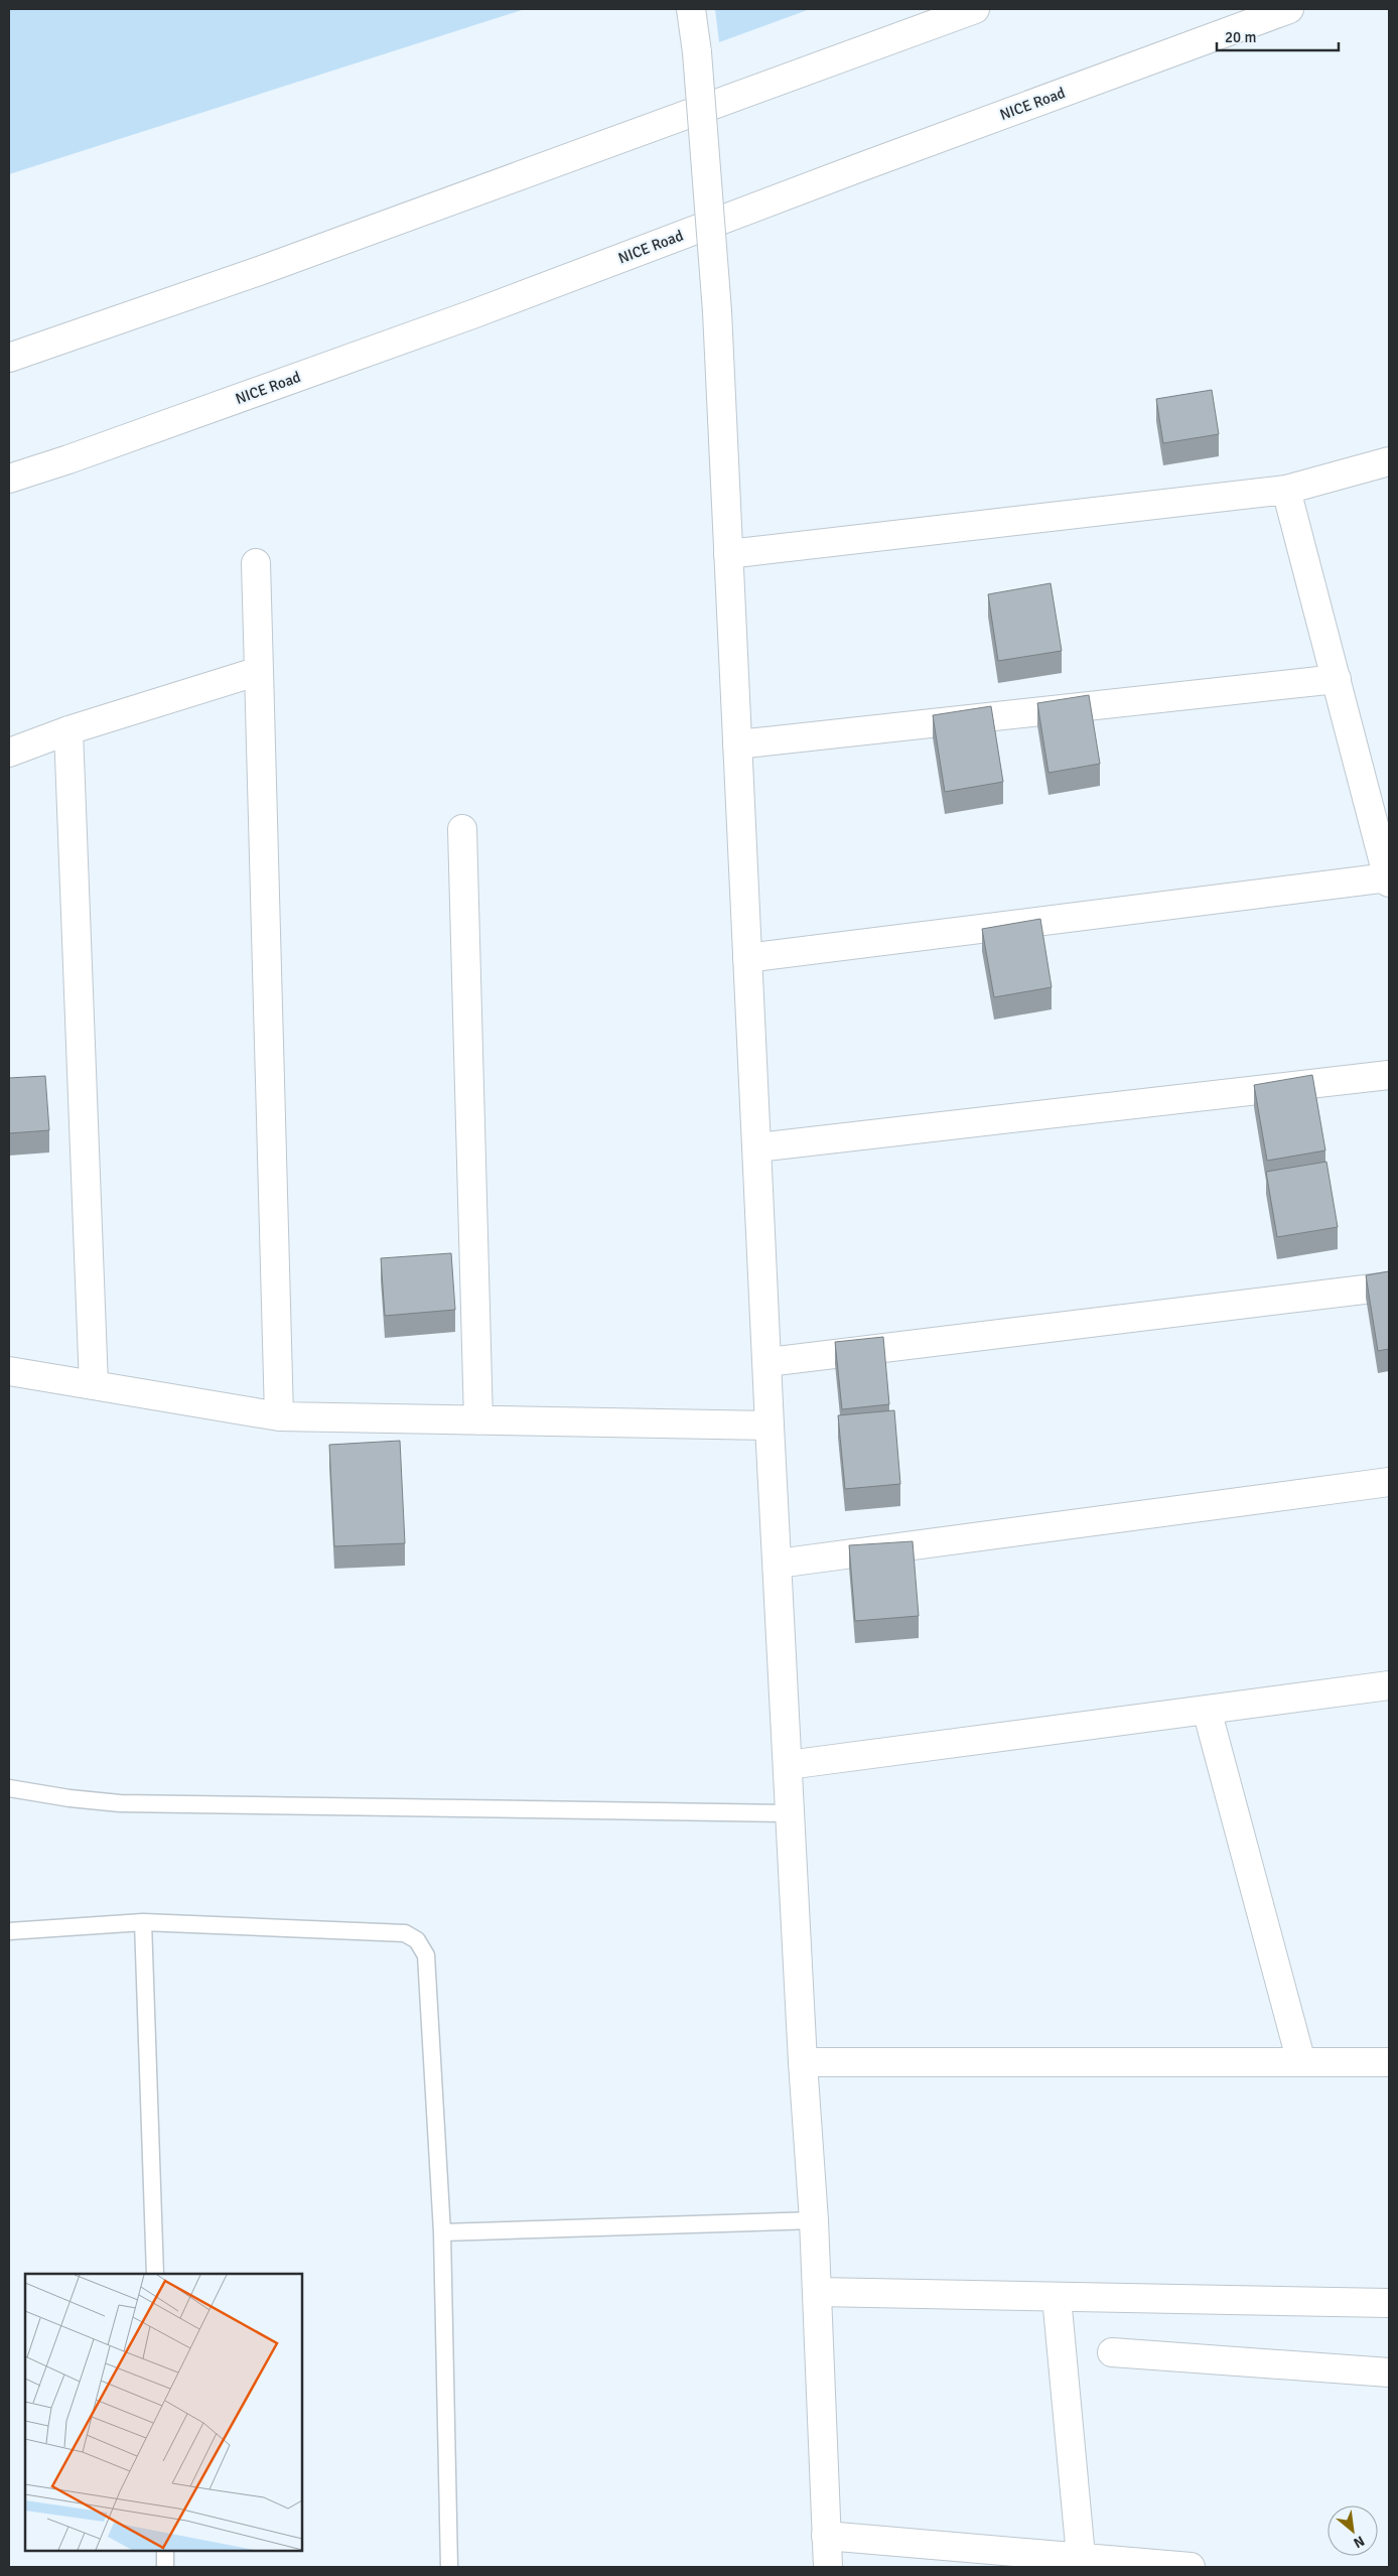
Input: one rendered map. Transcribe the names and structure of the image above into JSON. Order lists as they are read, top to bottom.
{
  "streets": {
    "main road": ["NICE Road"]
  },
  "scale_bar": "20 m",
  "north": "bottom right"
}
